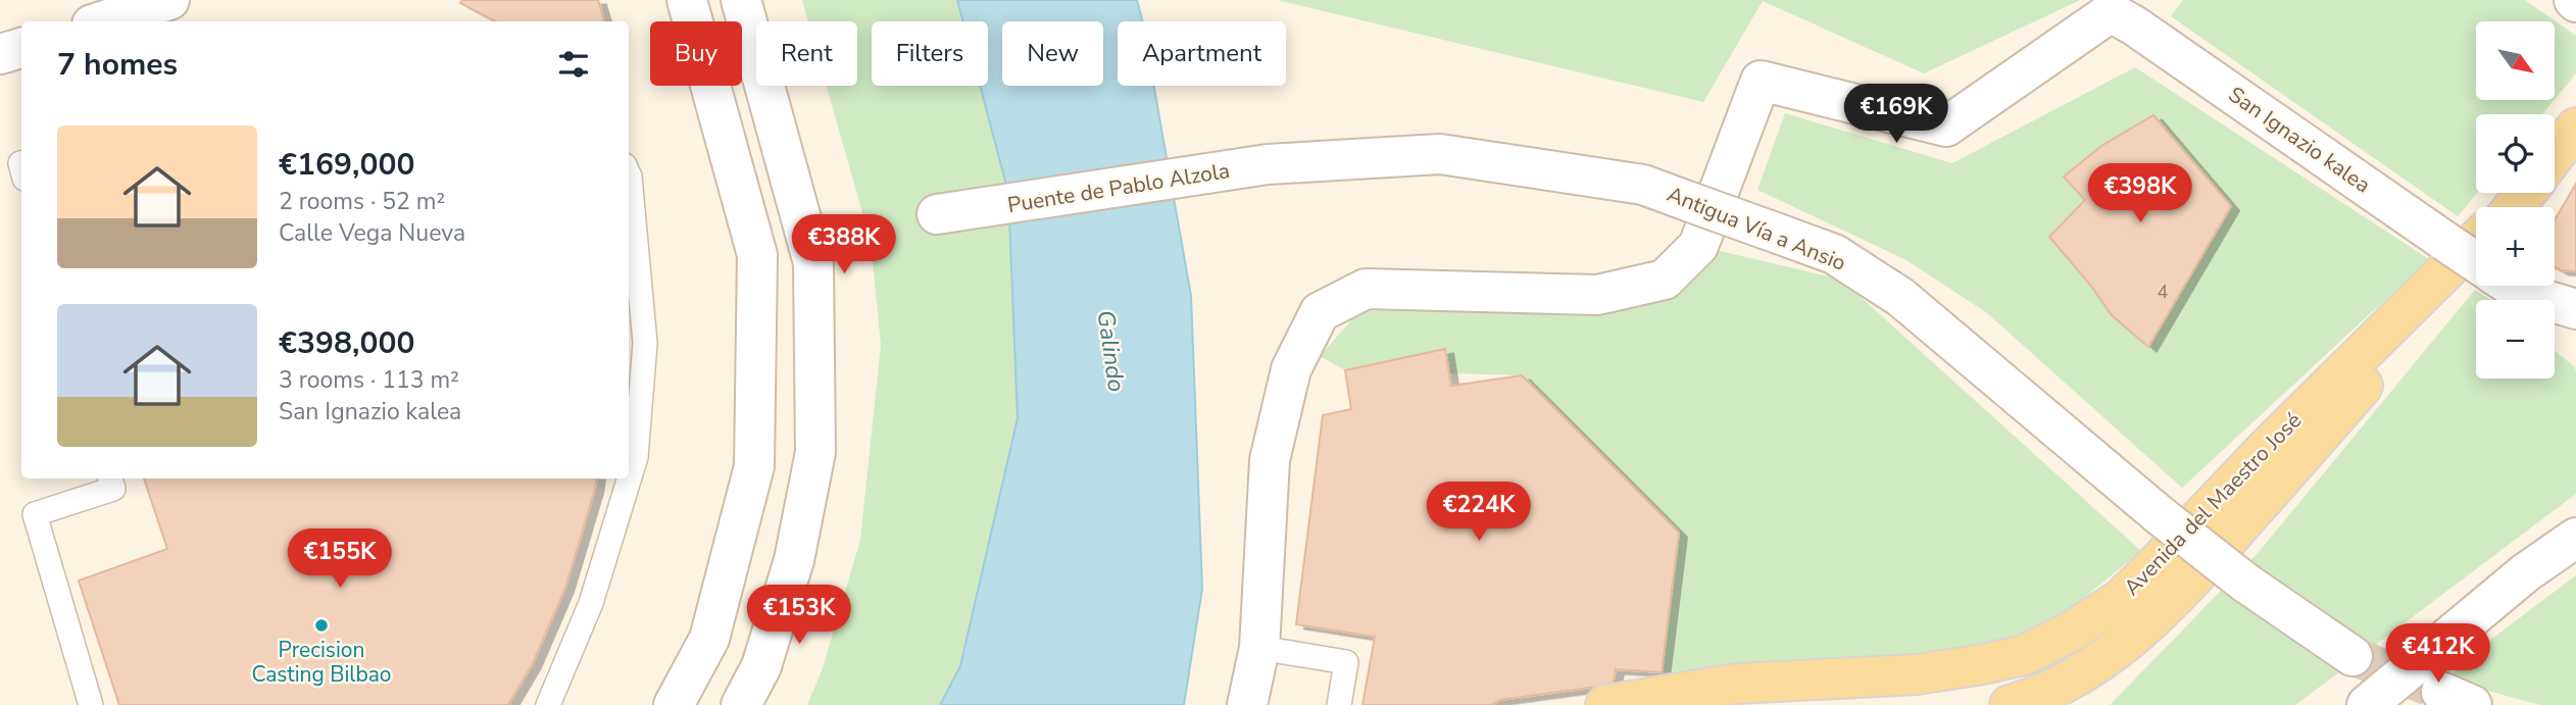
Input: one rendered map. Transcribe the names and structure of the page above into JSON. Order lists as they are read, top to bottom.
{
  "streets": {
    "main road": ["Avenida del Maestro José"],
    "street": ["San Ignazio kalea", "Puente de Pablo Alzola", "Antigua Vía a Ansio"]
  },
  "crossings": [
    ["Puente de Pablo Alzola", "Antigua Vía a Ansio"]
  ],
  "water": ["Galindo"],
  "places": ["Precision Casting Bilbao"],
  "house_numbers": ["4"],
  "north": "bottom right",
  "page": {
    "map_buttons": ["+", "−"],
    "chip": [
      "Buy",
      "Rent",
      "Filters",
      "New",
      "Apartment"
    ],
    "heading": "7 homes",
    "price": [
      "€169K",
      "€398K",
      "€388K",
      "€224K",
      "€155K",
      "€153K",
      "€412K"
    ],
    "list": [
      {
        "name": "€169,000",
        "note": "2 rooms · 52 m² · Calle Vega Nueva"
      },
      {
        "name": "€398,000",
        "note": "3 rooms · 113 m² · San Ignazio kalea"
      }
    ]
  }
}
